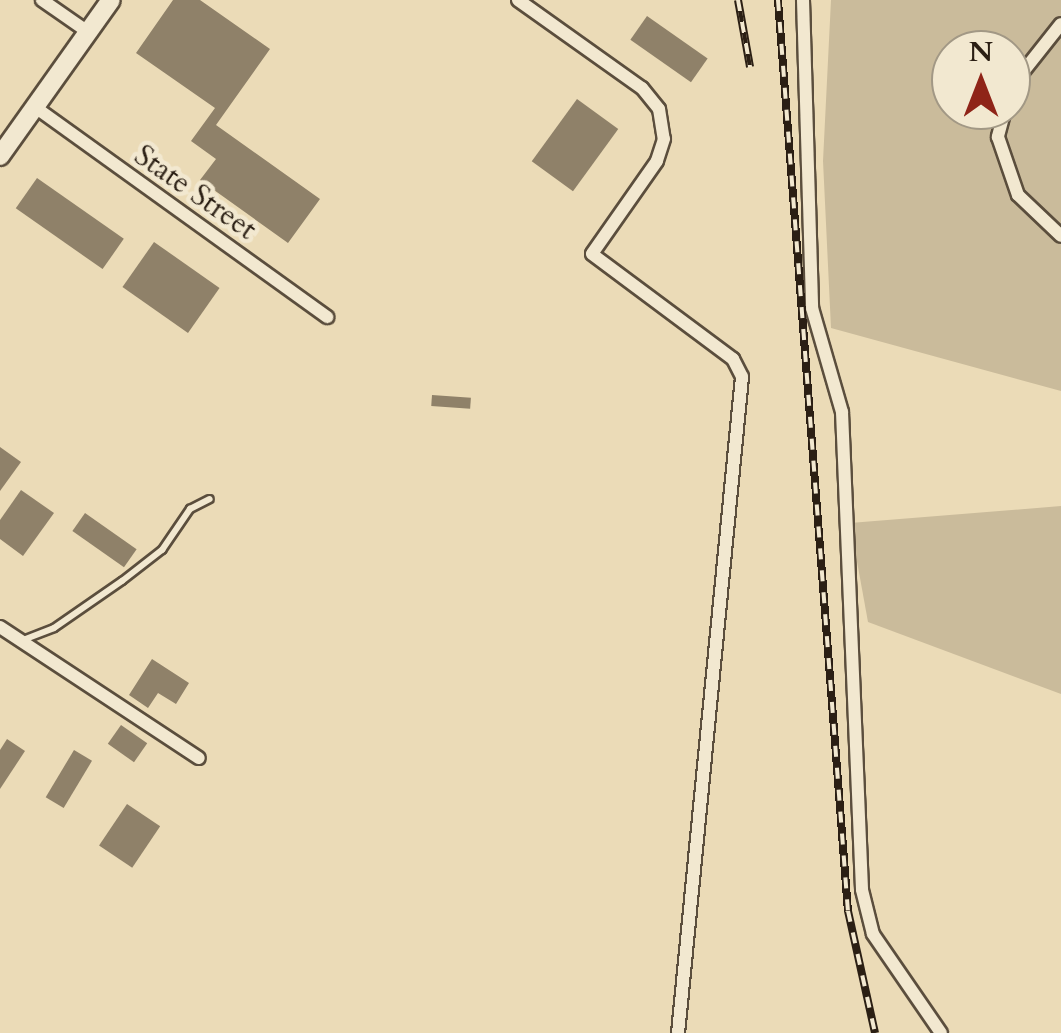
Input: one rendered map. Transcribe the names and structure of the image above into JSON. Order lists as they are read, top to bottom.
{
  "streets": {
    "street": ["State Street"]
  },
  "north": "top"
}
